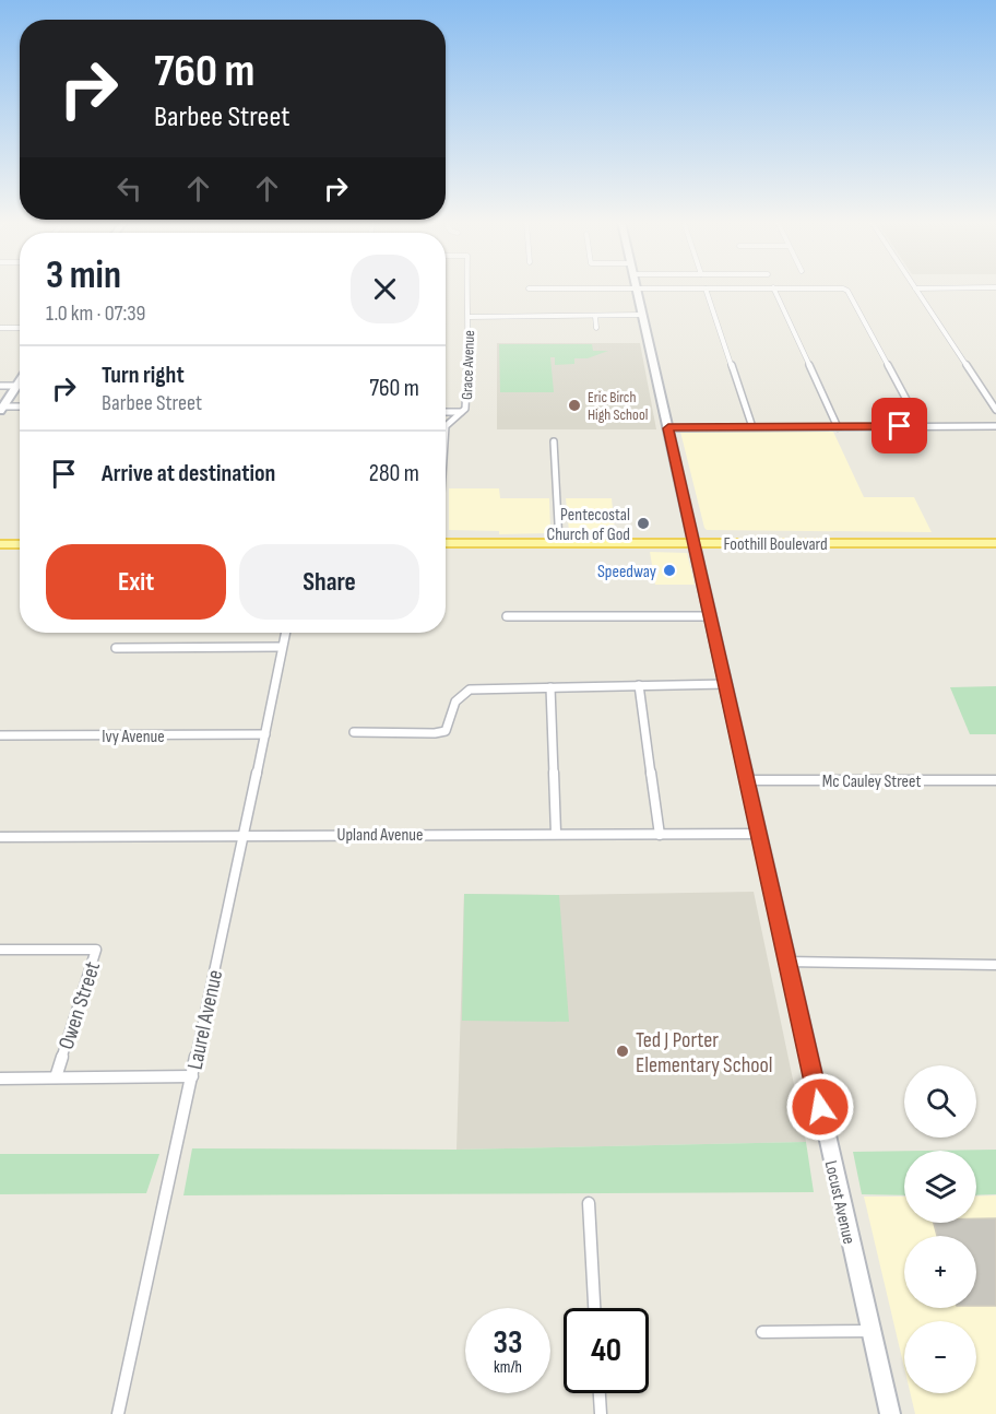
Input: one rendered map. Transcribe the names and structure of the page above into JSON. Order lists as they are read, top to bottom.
{
  "streets": {
    "main road": ["Foothill Boulevard"],
    "street": [
      "Grace Avenue",
      "Ivy Avenue",
      "Mc Cauley Street",
      "Upland Avenue",
      "Owen Street",
      "Laurel Avenue",
      "Locust Avenue"
    ]
  },
  "crossings": [
    ["Foothill Boulevard", "Locust Avenue"],
    ["Ivy Avenue", "Laurel Avenue"],
    ["Mc Cauley Street", "Locust Avenue"],
    ["Upland Avenue", "Laurel Avenue"],
    ["Upland Avenue", "Locust Avenue"]
  ],
  "places": [
    "Eric Birch High School",
    "Pentecostal Church of God",
    "Speedway",
    "Ted J Porter Elementary School"
  ],
  "page": {
    "turn": ["760 m", "Barbee Street"],
    "heading": ["3 min", "1.0 km · 07:39"],
    "list": [
      {
        "name": "Turn right",
        "note": "Barbee Street",
        "value": "760 m"
      },
      {
        "name": "Arrive at destination",
        "value": "280 m"
      }
    ],
    "buttons": ["Exit", "Share"],
    "map_buttons": ["+", "−"],
    "speed": "33 km/h",
    "limit": "40"
  }
}
